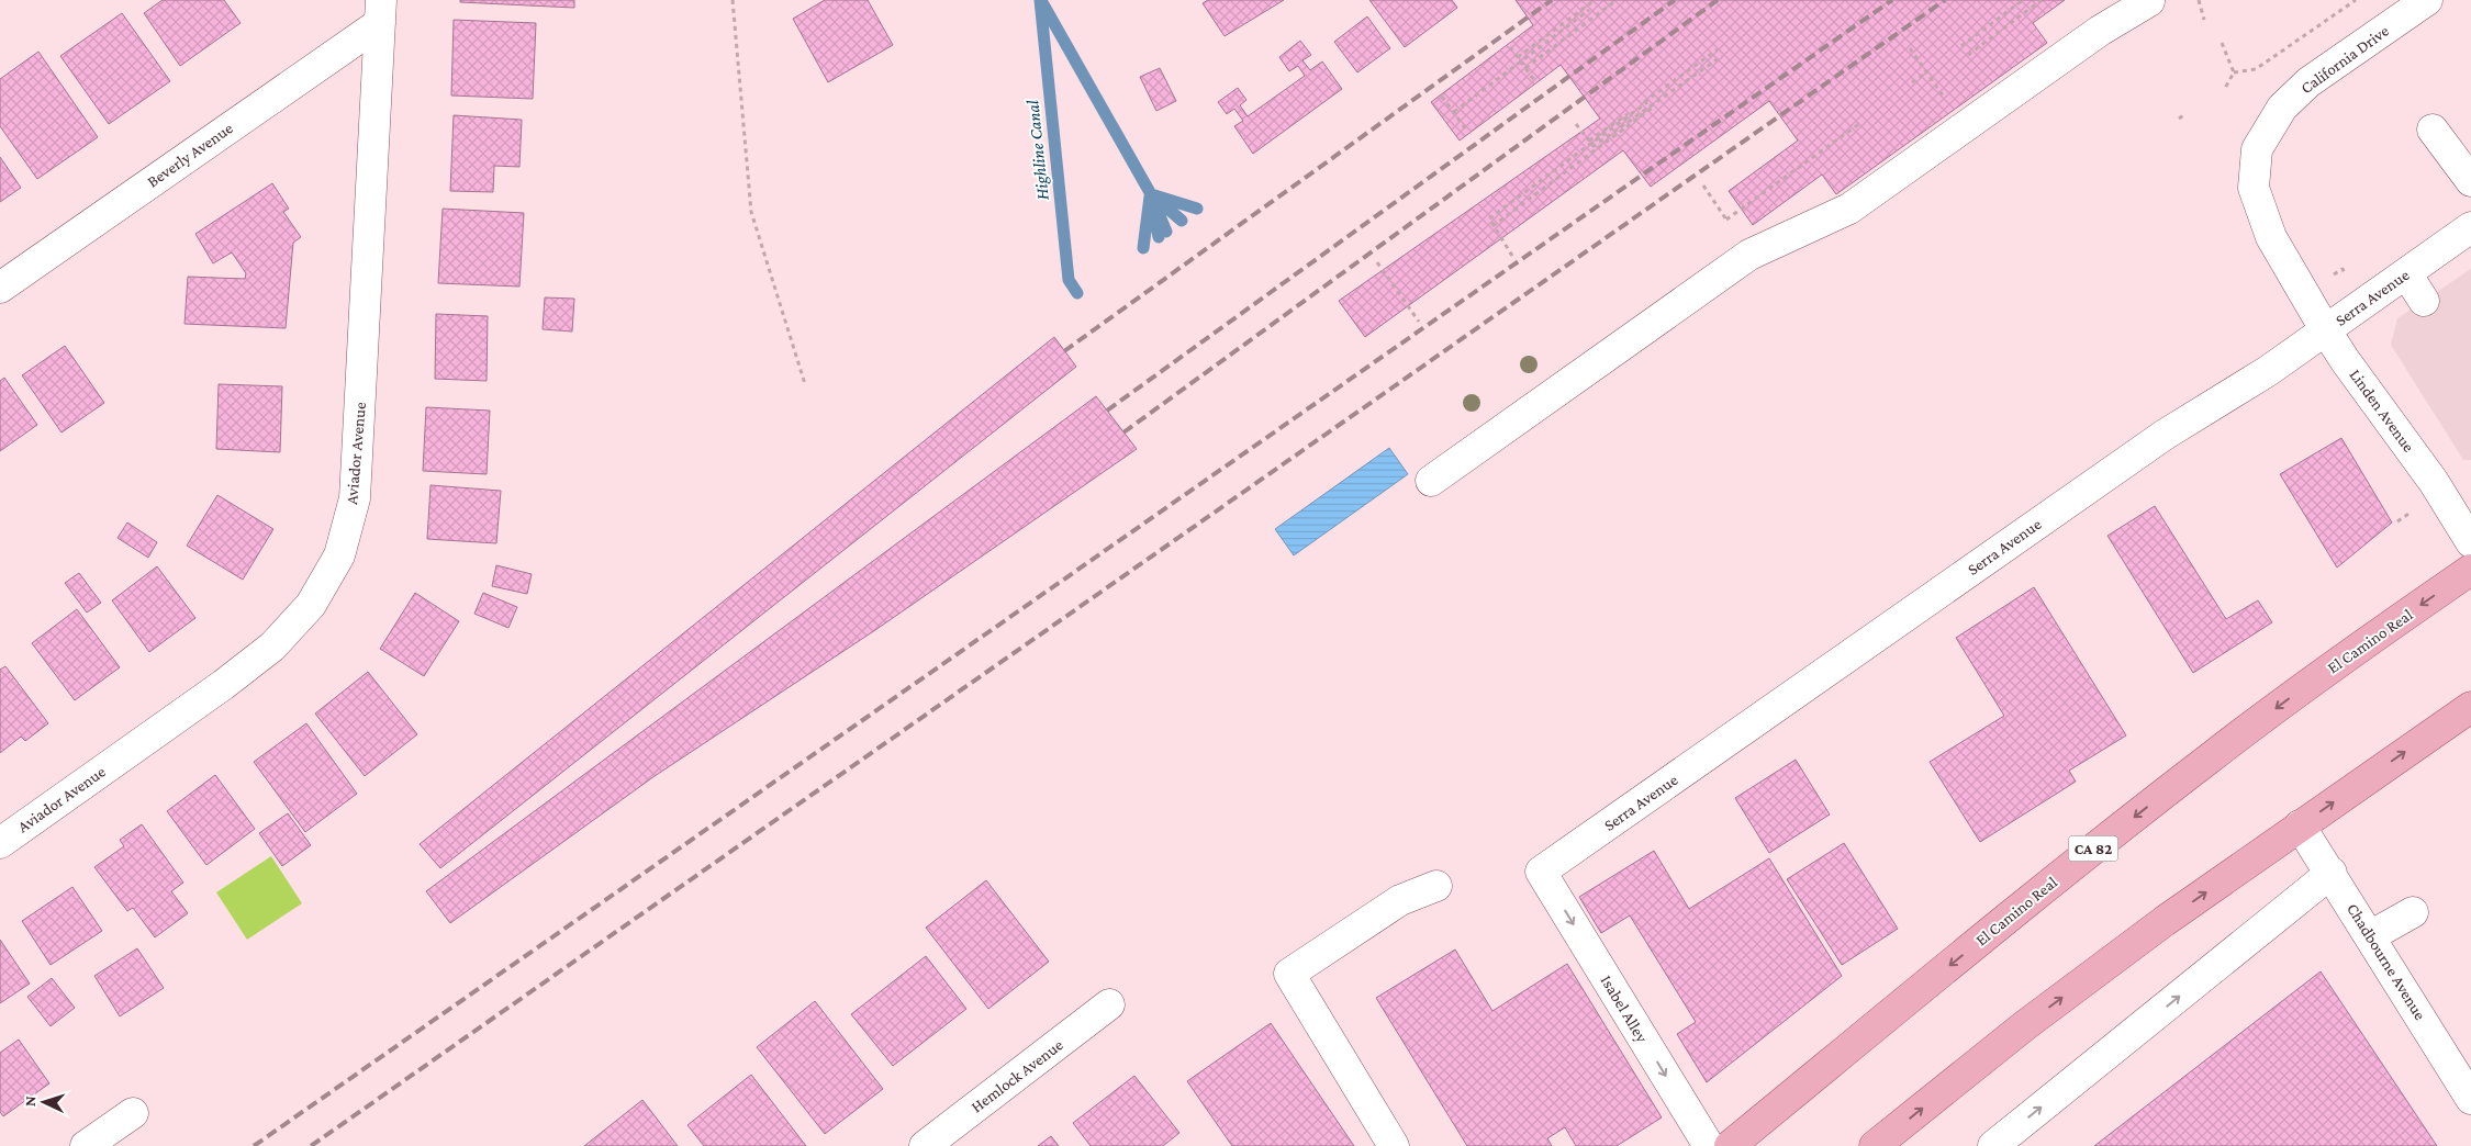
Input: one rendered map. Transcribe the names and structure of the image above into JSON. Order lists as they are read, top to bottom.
{
  "streets": {
    "main road": ["El Camino Real", "CA 82"],
    "street": [
      "California Drive",
      "Beverly Avenue",
      "Serra Avenue",
      "Linden Avenue",
      "Aviador Avenue",
      "Chadbourne Avenue",
      "Isabel Alley",
      "Hemlock Avenue"
    ]
  },
  "crossings": [
    ["California Drive", "Linden Avenue"],
    ["Beverly Avenue", "Aviador Avenue"],
    ["Serra Avenue", "Linden Avenue"],
    ["Serra Avenue", "Isabel Alley"]
  ],
  "one_way": ["Isabel Alley"],
  "water": ["Highline Canal"],
  "north": "left"
}
